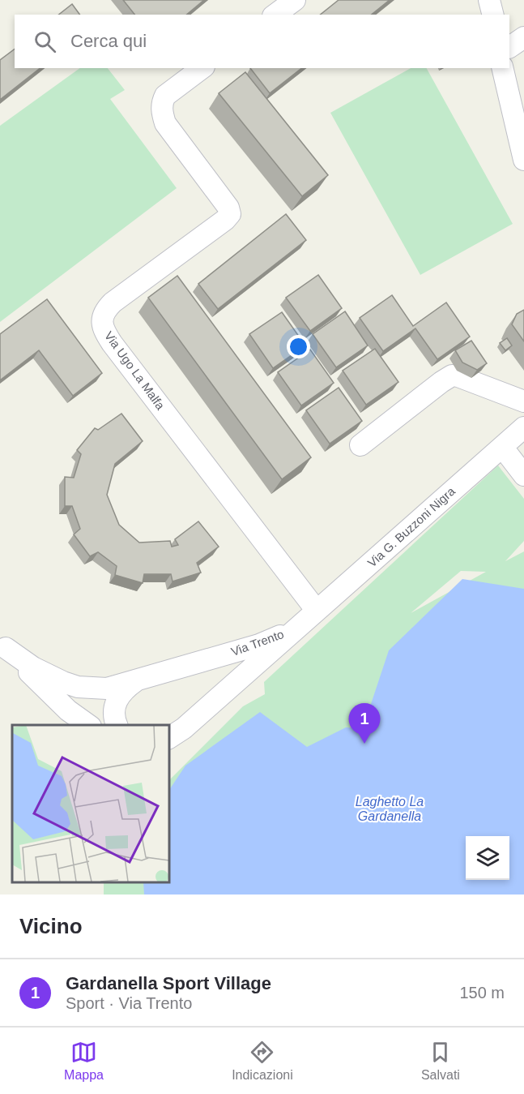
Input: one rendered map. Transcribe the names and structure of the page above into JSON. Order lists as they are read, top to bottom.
{
  "streets": {
    "street": ["Via Ugo La Malfa", "Via G. Buzzoni Nigra", "Via Trento"]
  },
  "crossings": [
    ["Via Ugo La Malfa", "Via G. Buzzoni Nigra"],
    ["Via G. Buzzoni Nigra", "Via Trento"]
  ],
  "water": ["Laghetto La Gardanella"],
  "page": {
    "search": "Cerca qui",
    "pins": "1",
    "heading": "Vicino",
    "list": [
      {
        "mark": "1",
        "name": "Gardanella Sport Village",
        "note": "Sport · Via Trento",
        "value": "150 m"
      }
    ],
    "nav": ["Mappa", "Indicazioni", "Salvati"]
  }
}
